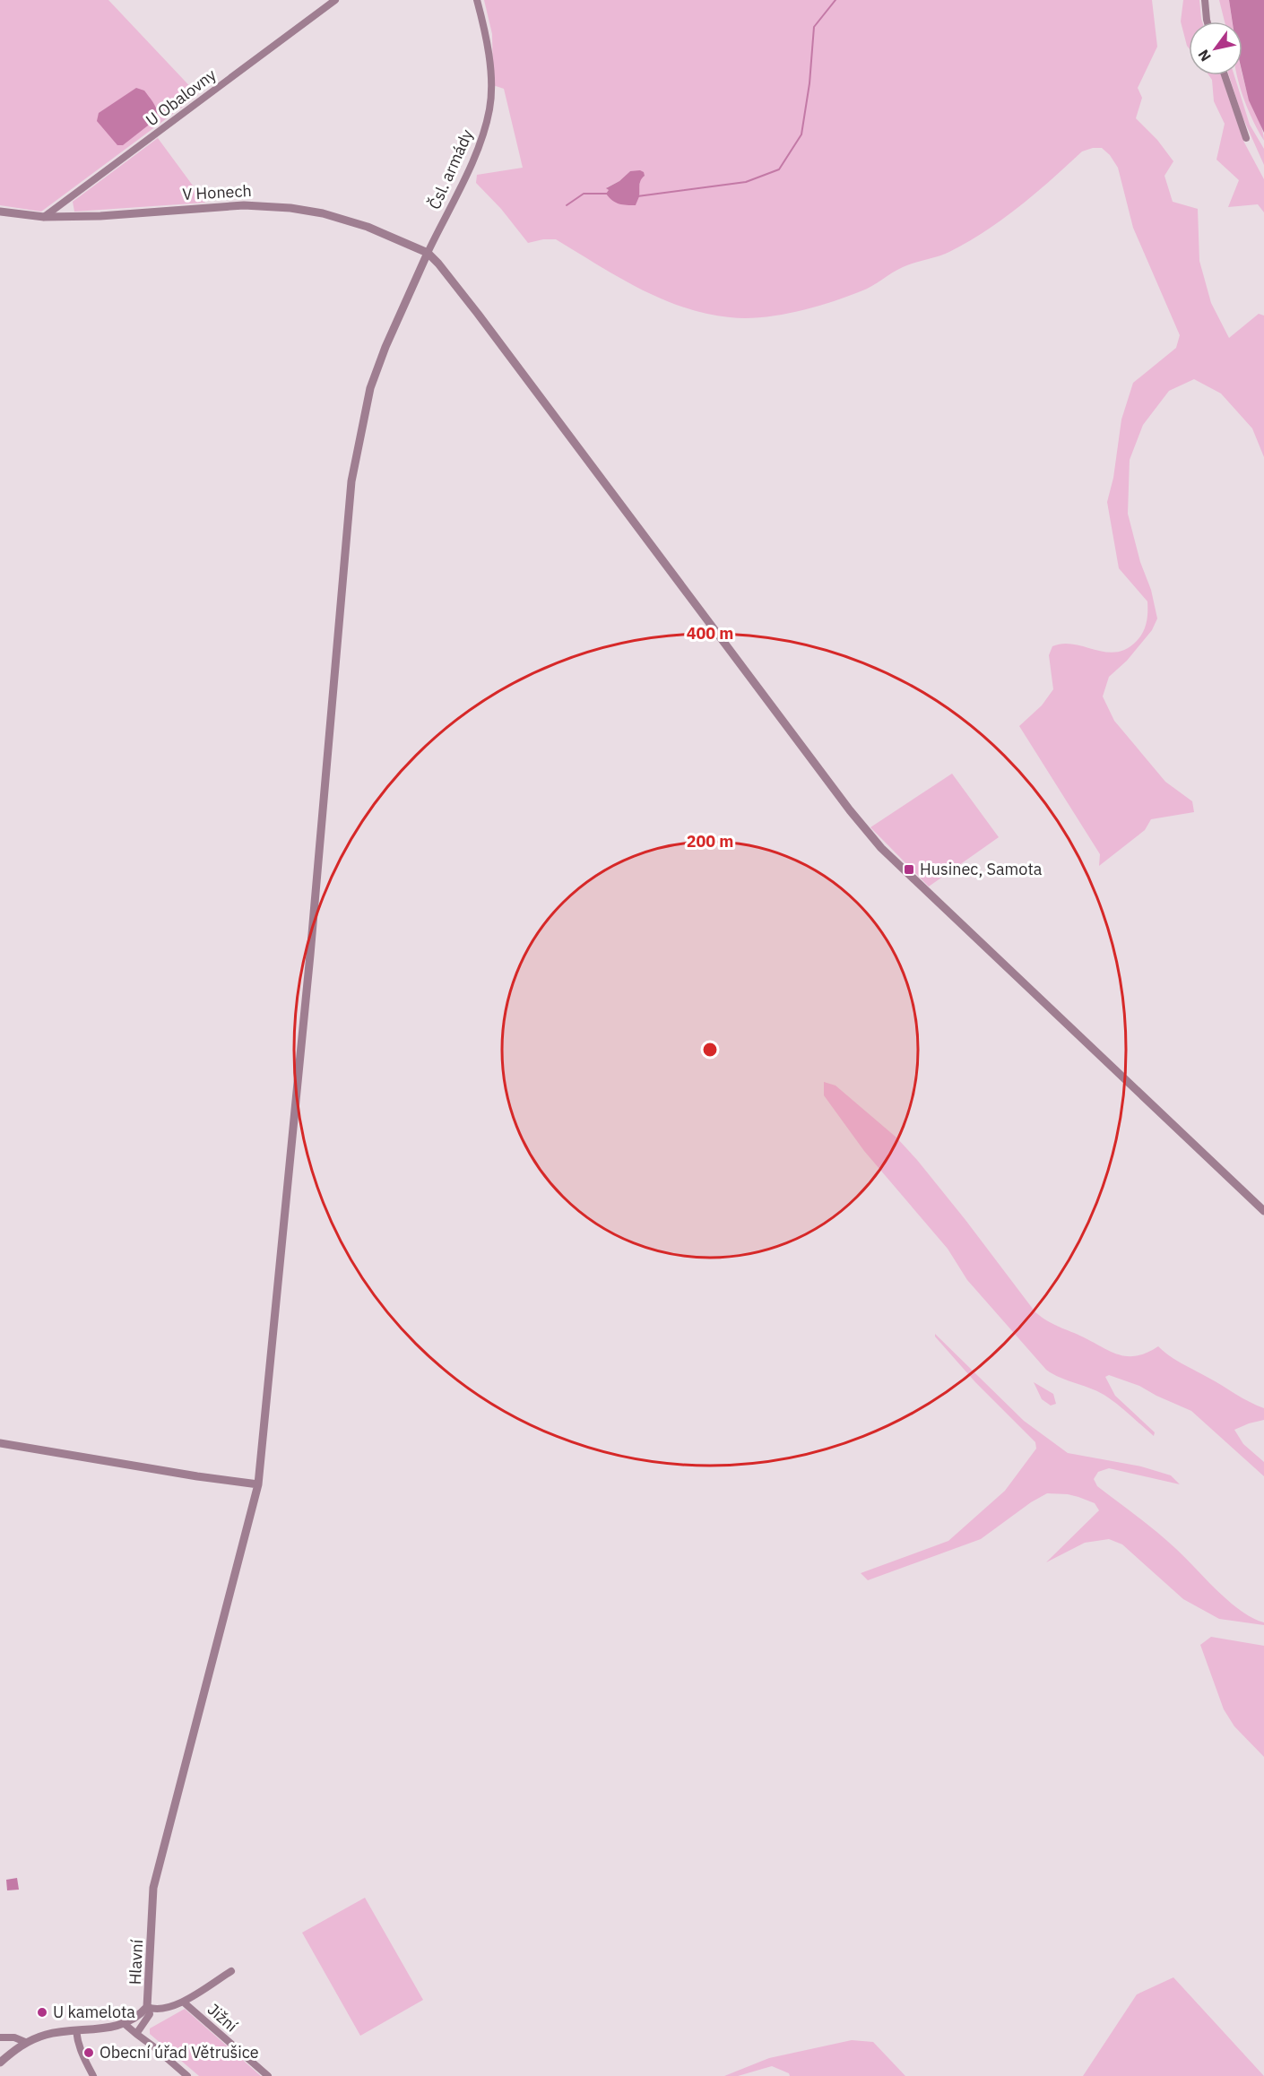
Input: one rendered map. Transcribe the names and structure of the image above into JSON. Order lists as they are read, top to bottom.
{
  "streets": {
    "street": [
      "U Obalovny",
      "Čsl. armády",
      "V Honech",
      "Hlavní",
      "Jižní"
    ]
  },
  "crossings": [
    ["U Obalovny", "V Honech"],
    ["Čsl. armády", "V Honech"],
    ["Čsl. armády", "Hlavní"],
    ["V Honech", "Hlavní"]
  ],
  "places": {
    "transit": ["Husinec, Samota"],
    "other": ["U kamelota", "Obecní úřad Větrušice"]
  },
  "north": "bottom left",
  "rings": ["400 m", "200 m"]
}
